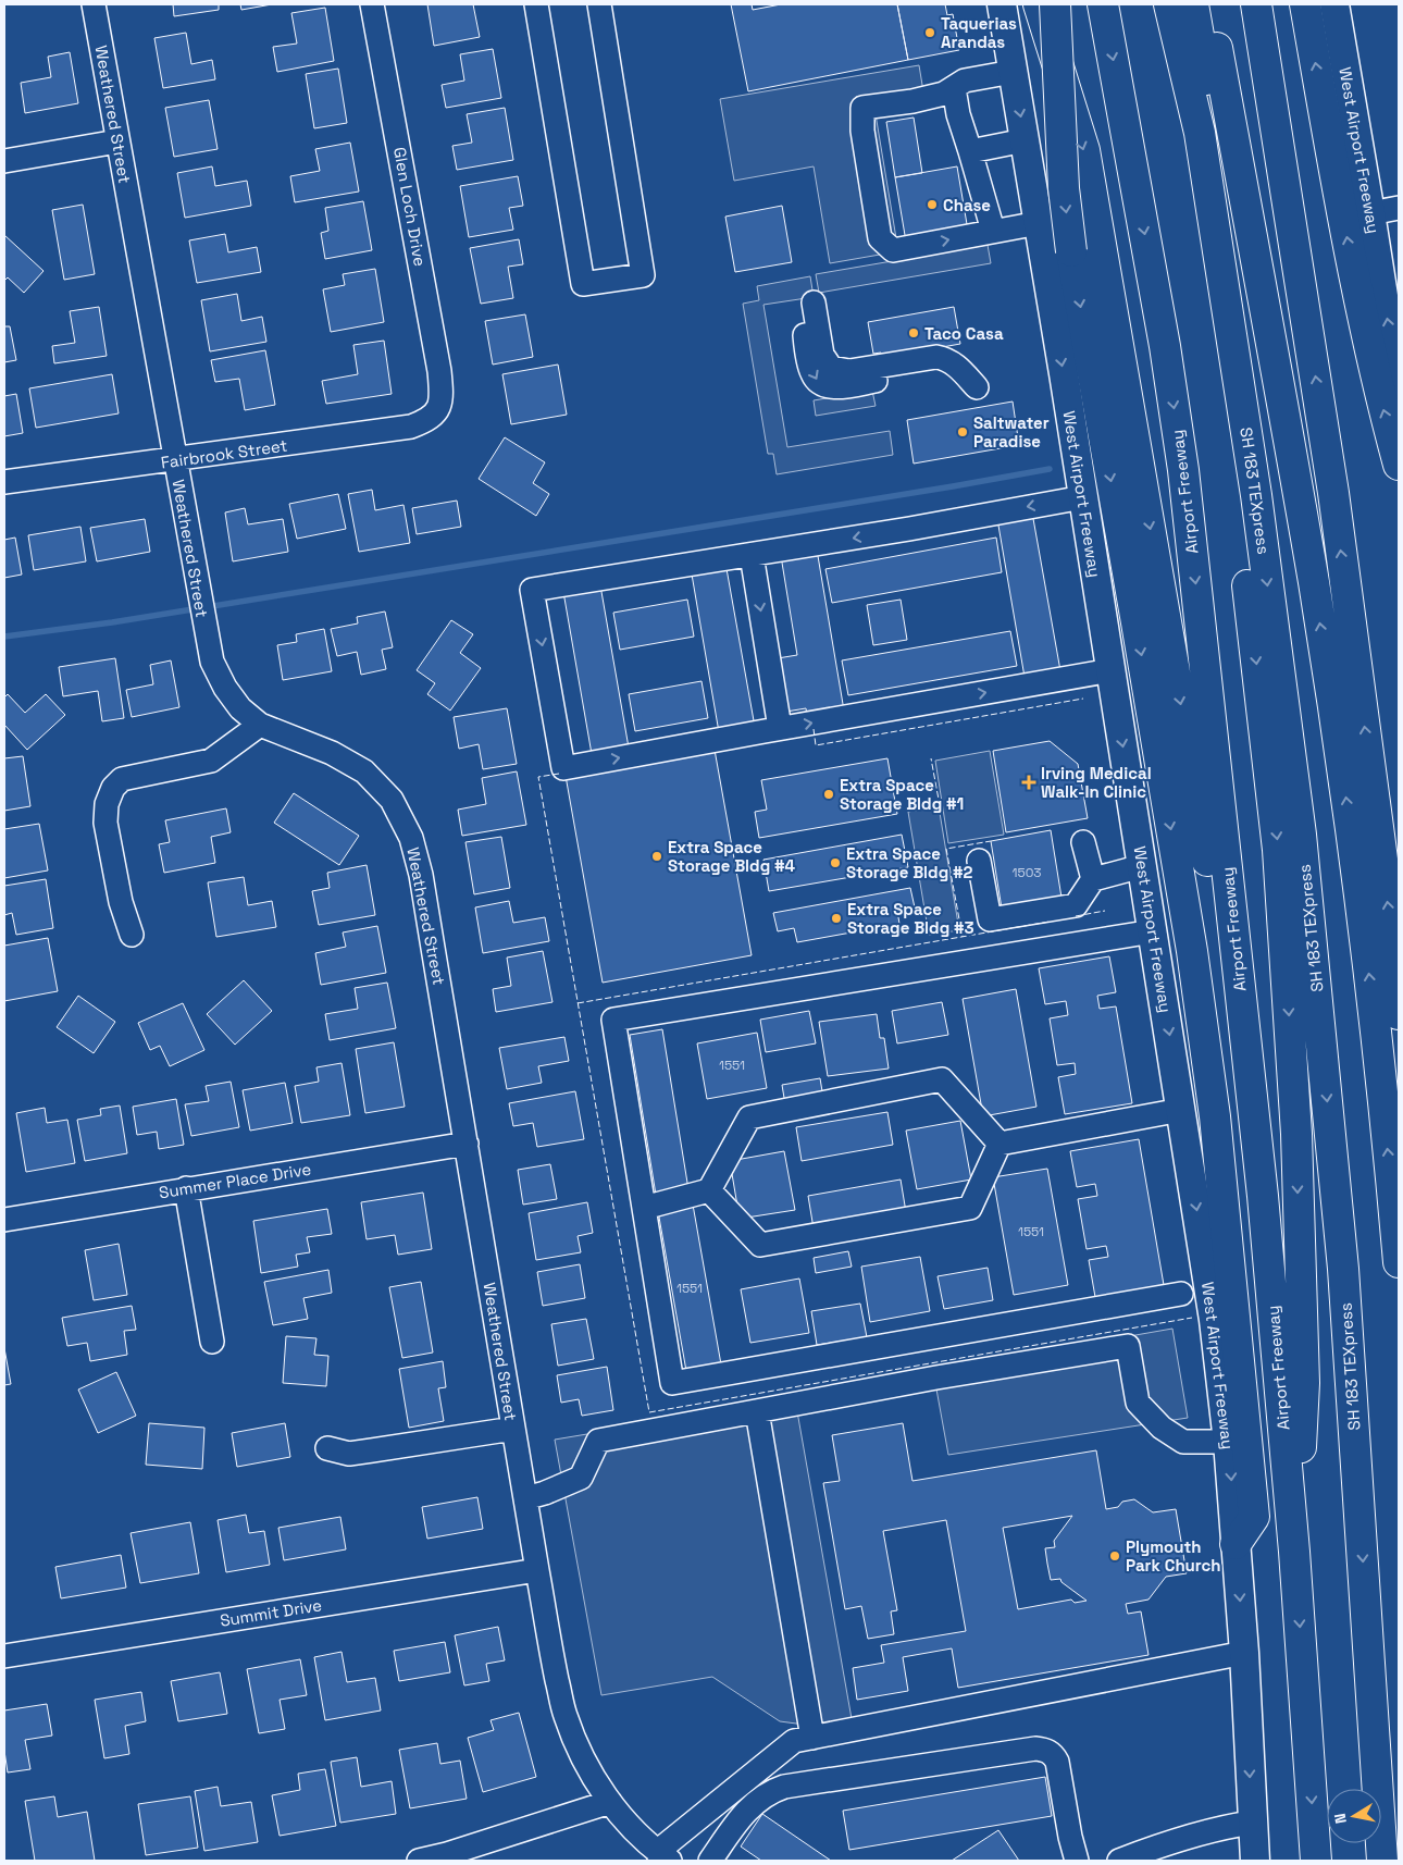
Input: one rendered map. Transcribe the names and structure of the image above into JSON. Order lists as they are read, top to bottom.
{
  "streets": {
    "highway": ["SH 183 TEXpress", "Airport Freeway"],
    "main road": ["West Airport Freeway"],
    "street": [
      "Weathered Street",
      "Glen Loch Drive",
      "Fairbrook Street",
      "Summer Place Drive",
      "Summit Drive"
    ]
  },
  "crossings": [
    ["Weathered Street", "Fairbrook Street"],
    ["Weathered Street", "Summer Place Drive"],
    ["Weathered Street", "Summit Drive"],
    ["Glen Loch Drive", "Fairbrook Street"]
  ],
  "places": {
    "other": [
      "Taquerias Arandas",
      "Chase",
      "Taco Casa",
      "Saltwater Paradise",
      "Extra Space Storage Bldg #1",
      "Extra Space Storage Bldg #4",
      "Extra Space Storage Bldg #2",
      "Extra Space Storage Bldg #3",
      "Plymouth Park Church"
    ],
    "health": ["Irving Medical Walk-In Clinic"]
  },
  "house_numbers": [
    "1503",
    "1551",
    "1551",
    "1551"
  ],
  "north": "left"
}
